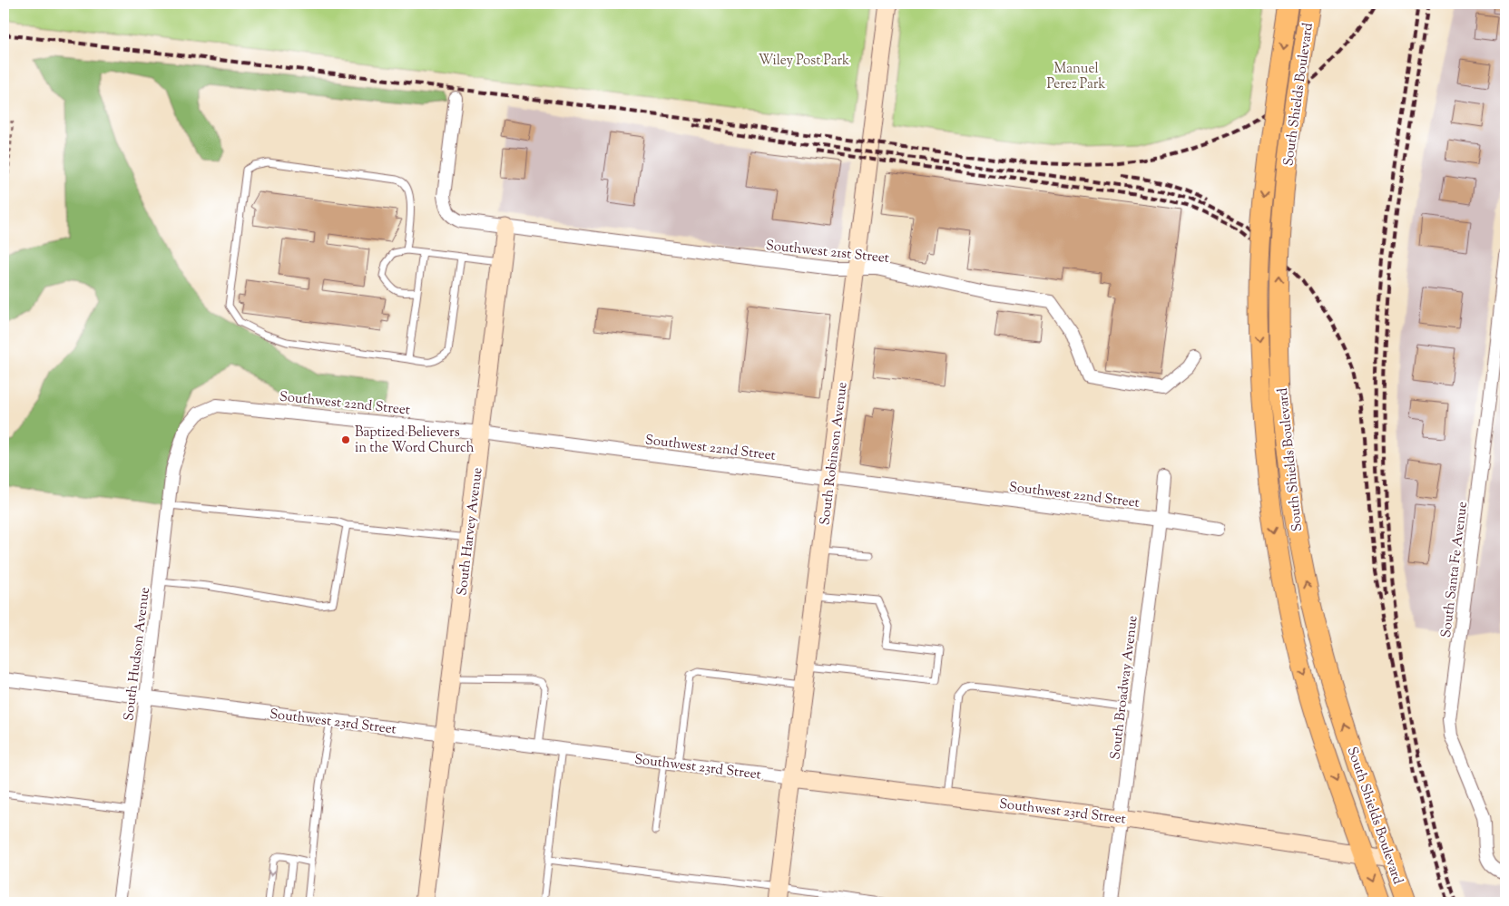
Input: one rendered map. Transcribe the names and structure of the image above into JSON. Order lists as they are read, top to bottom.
{
  "streets": {
    "main road": ["South Shields Boulevard"],
    "street": [
      "Southwest 21st Street",
      "Southwest 22nd Street",
      "South Robinson Avenue",
      "South Harvey Avenue",
      "South Santa Fe Avenue",
      "South Hudson Avenue",
      "South Broadway Avenue",
      "Southwest 23rd Street"
    ]
  },
  "crossings": [
    ["South Shields Boulevard", "Southwest 23rd Street"],
    ["Southwest 21st Street", "South Robinson Avenue"],
    ["Southwest 21st Street", "South Harvey Avenue"],
    ["Southwest 22nd Street", "South Robinson Avenue"],
    ["Southwest 22nd Street", "South Harvey Avenue"],
    ["Southwest 22nd Street", "South Hudson Avenue"],
    ["Southwest 22nd Street", "South Broadway Avenue"],
    ["South Robinson Avenue", "Southwest 23rd Street"],
    ["South Harvey Avenue", "Southwest 23rd Street"],
    ["South Hudson Avenue", "Southwest 23rd Street"],
    ["South Broadway Avenue", "Southwest 23rd Street"]
  ],
  "parks": ["Wiley Post Park", "Manuel Perez Park"],
  "places": ["Baptized Believers in the Word Church"]
}
